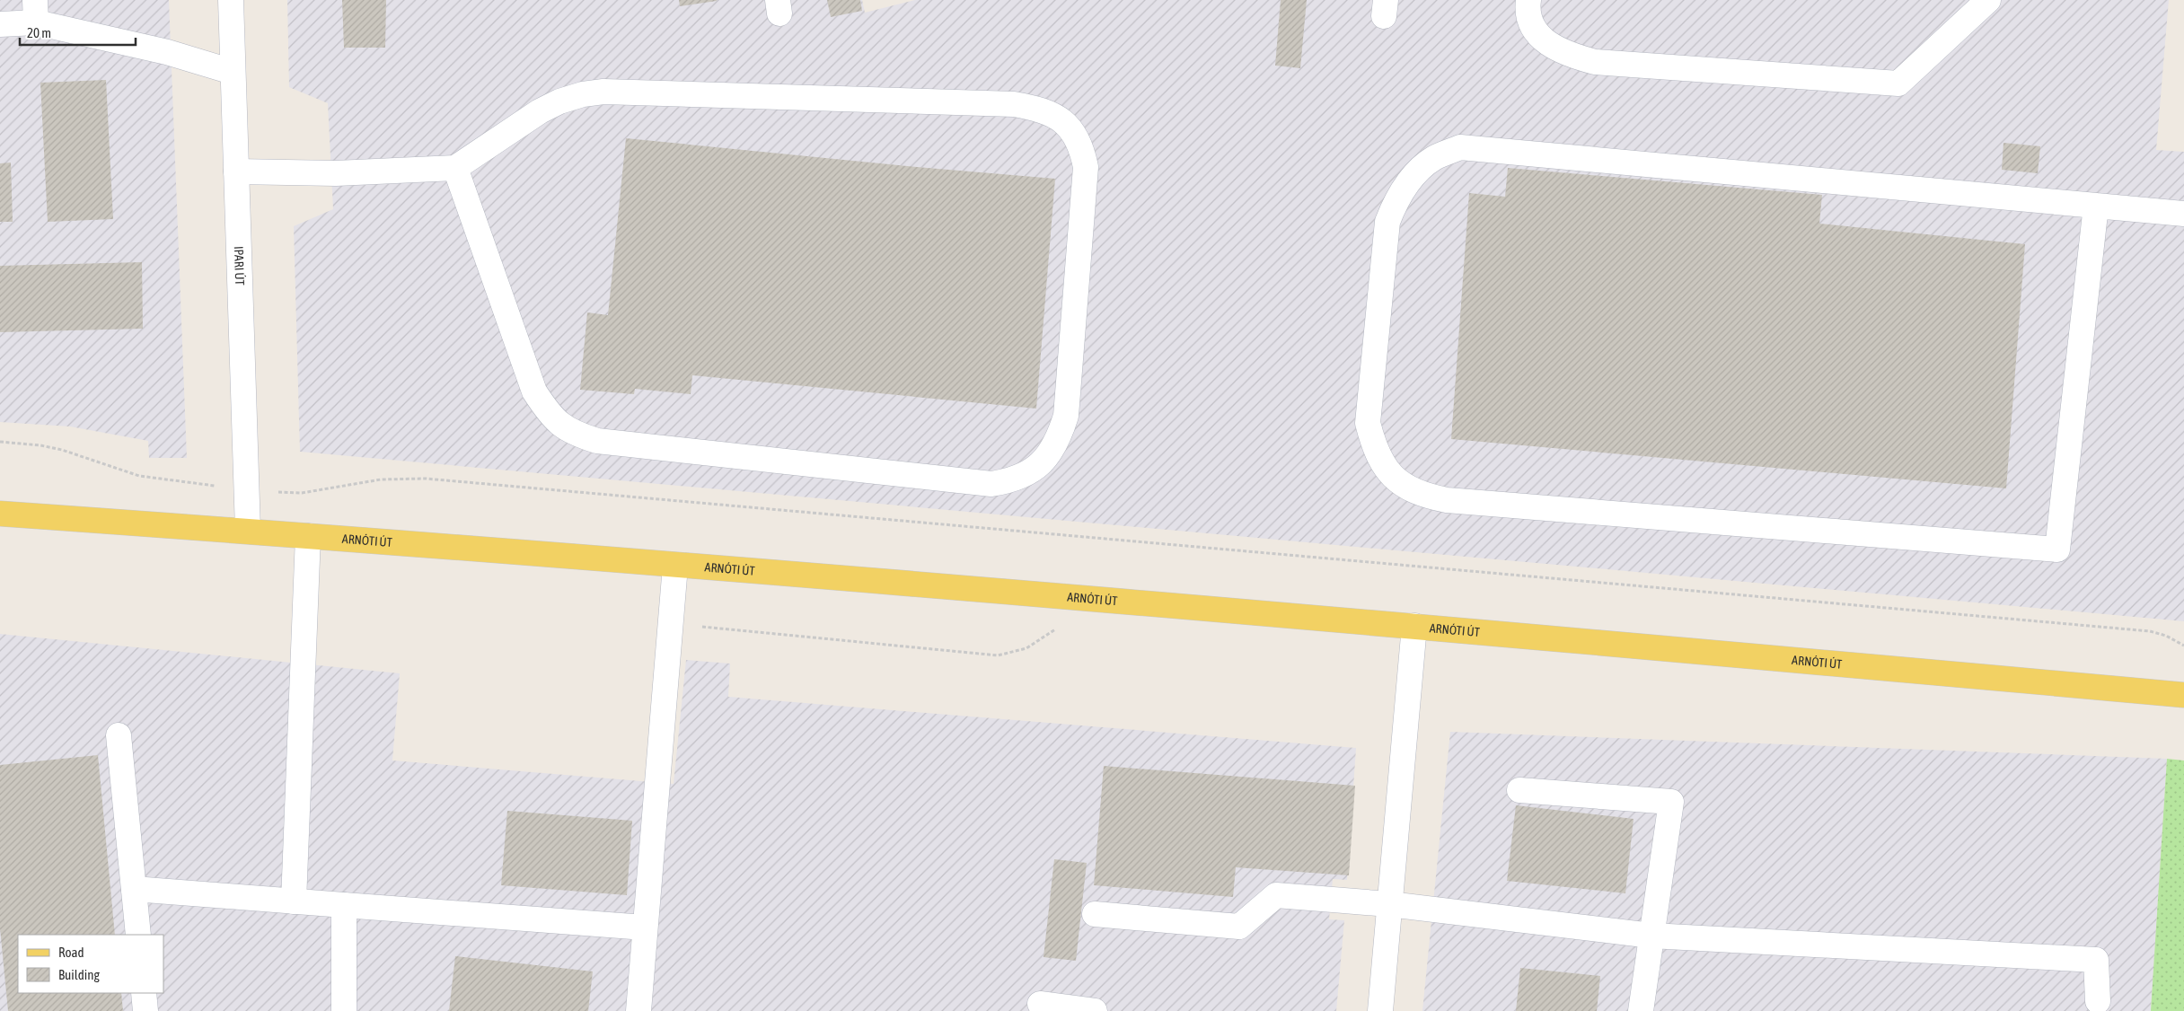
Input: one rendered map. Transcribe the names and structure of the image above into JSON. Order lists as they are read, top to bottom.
{
  "streets": {
    "main road": ["ARNÓTI ÚT"],
    "street": ["IPARI ÚT"]
  },
  "crossings": [
    ["IPARI ÚT", "ARNÓTI ÚT"]
  ],
  "legend": ["Road", "Building"],
  "scale_bar": "20 m"
}
